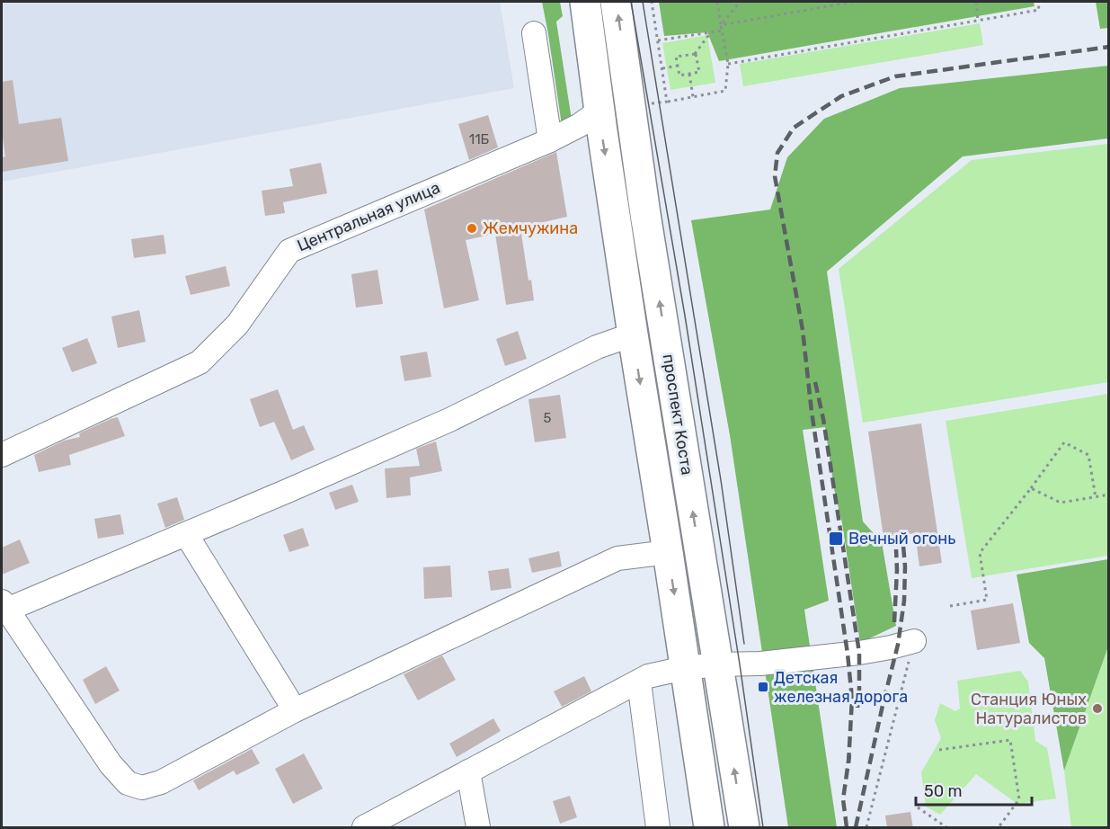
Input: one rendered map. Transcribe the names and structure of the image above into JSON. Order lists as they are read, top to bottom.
{
  "streets": {
    "main road": ["проспект Коста"],
    "street": ["Центральная улица"]
  },
  "crossings": [
    ["Центральная улица", "проспект Коста"]
  ],
  "places": {
    "other": ["Жемчужина", "Станция Юных Натуралистов"],
    "transit": ["Вечный огонь", "Детская железная дорога"]
  },
  "house_numbers": ["11Б", "5"],
  "scale_bar": "50 m"
}
